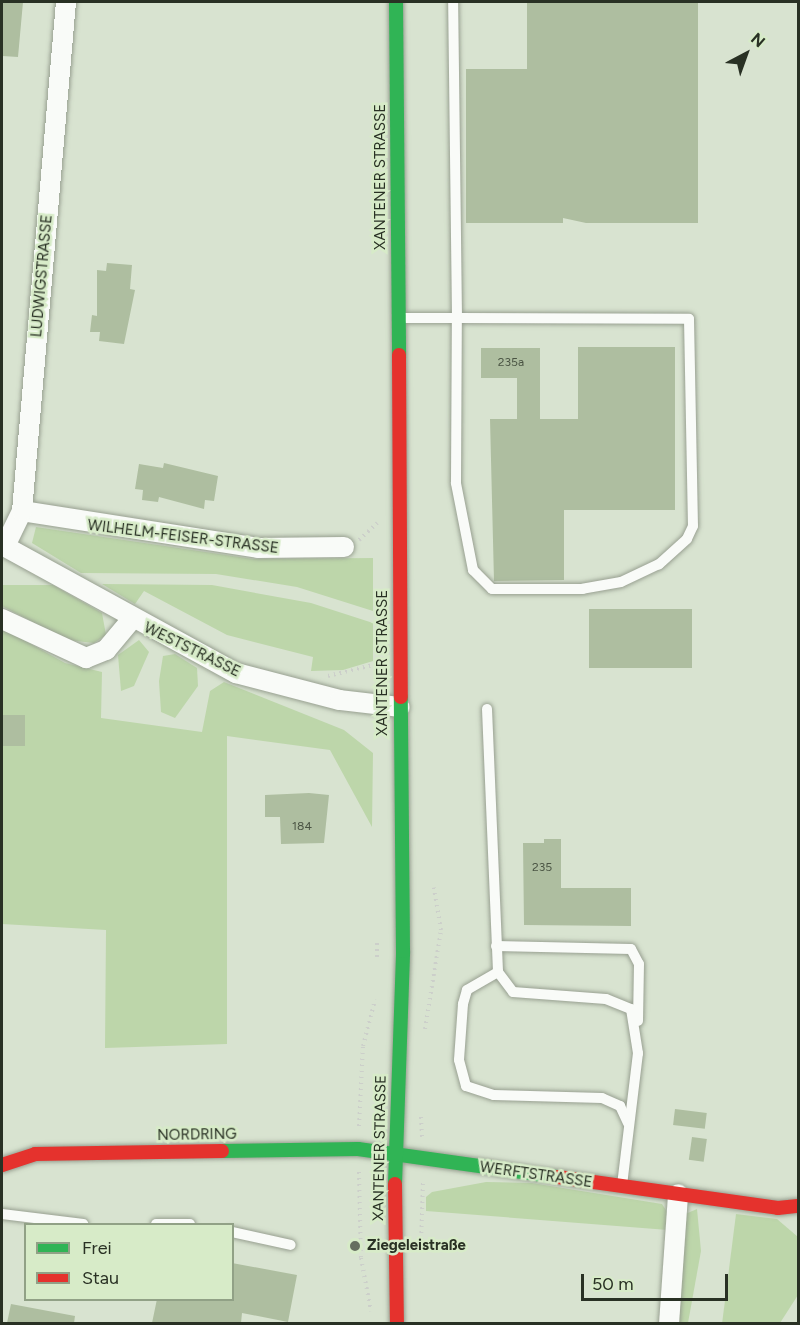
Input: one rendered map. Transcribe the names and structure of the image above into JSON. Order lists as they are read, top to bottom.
{
  "streets": {
    "main road": ["XANTENER STRASSE", "NORDRING", "WERFTSTRASSE"],
    "street": ["LUDWIGSTRASSE", "WILHELM-FEISER-STRASSE", "WESTSTRASSE"]
  },
  "crossings": [
    ["XANTENER STRASSE", "WESTSTRASSE"],
    ["XANTENER STRASSE", "NORDRING"],
    ["XANTENER STRASSE", "WERFTSTRASSE"],
    ["LUDWIGSTRASSE", "WILHELM-FEISER-STRASSE"],
    ["LUDWIGSTRASSE", "WESTSTRASSE"],
    ["NORDRING", "WERFTSTRASSE"]
  ],
  "places": ["Ziegeleistraße"],
  "house_numbers": ["235a", "184", "235"],
  "legend": ["Frei", "Stau"],
  "scale_bar": "50 m",
  "north": "top right"
}
